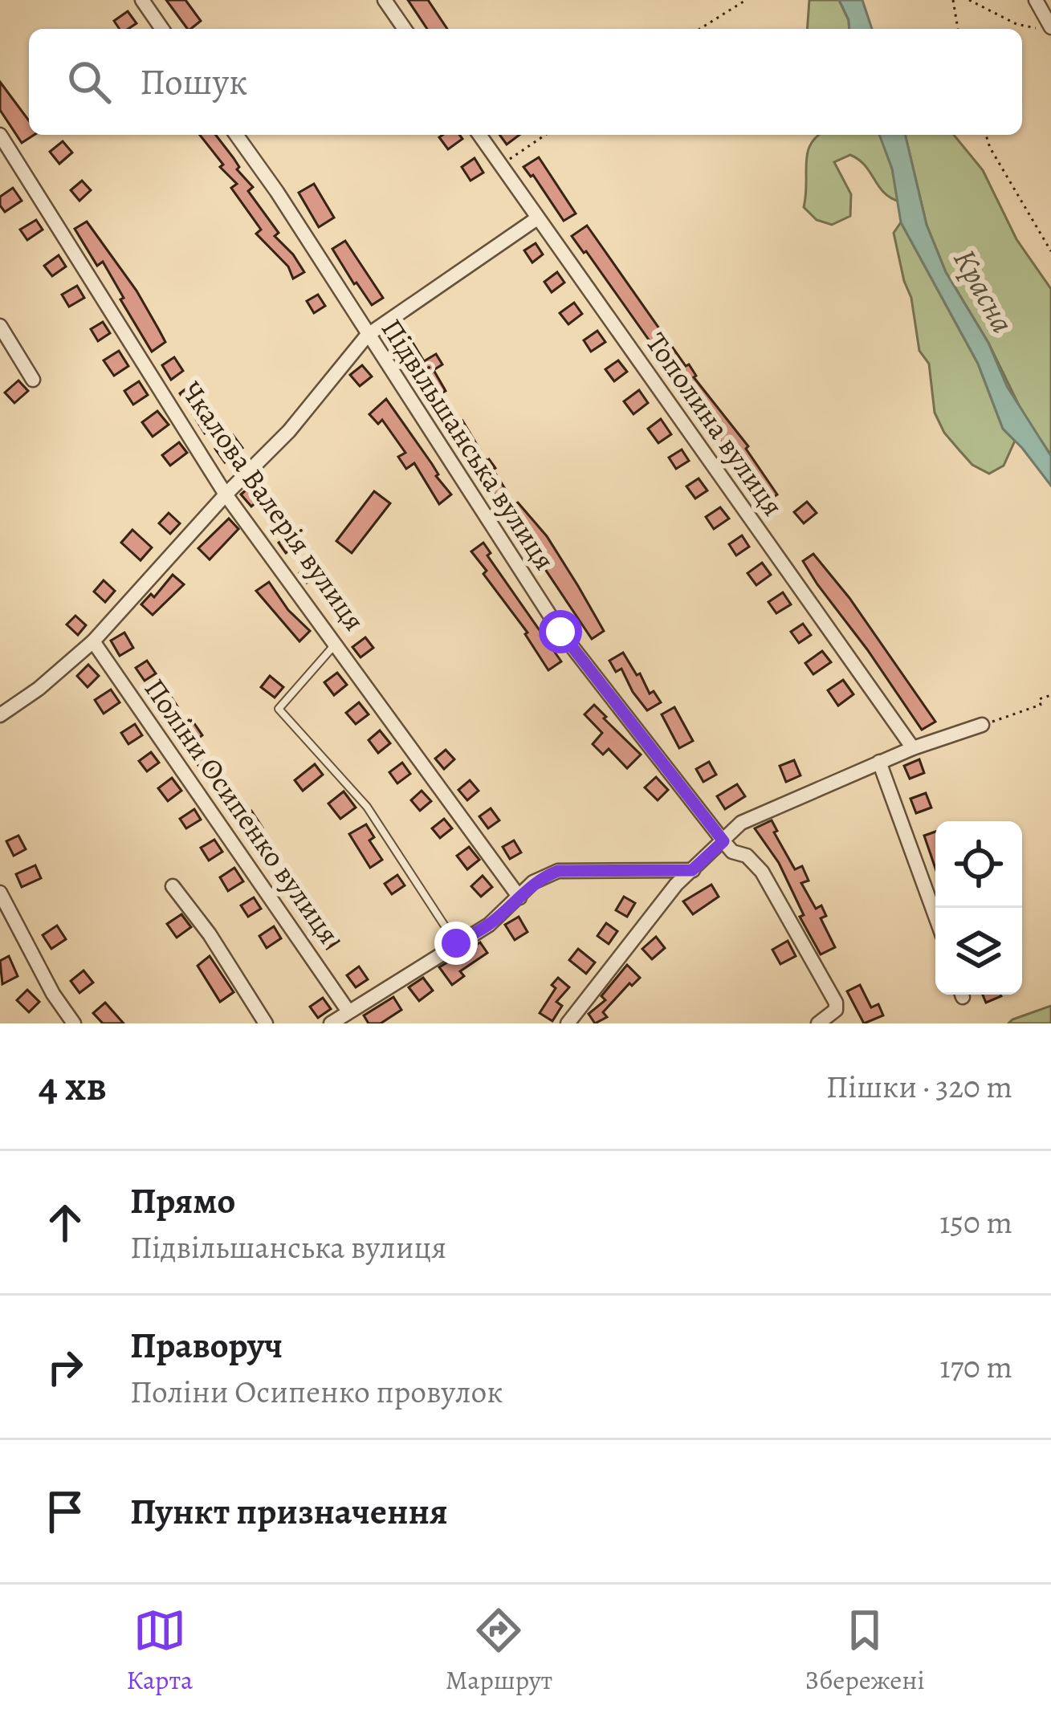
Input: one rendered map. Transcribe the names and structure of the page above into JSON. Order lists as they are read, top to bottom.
{
  "streets": {
    "street": [
      "Тополина вулиця",
      "Підвільшанська вулиця",
      "Чкалова Валерія вулиця",
      "Поліни Осипенко вулиця"
    ]
  },
  "water": ["Красна"],
  "page": {
    "search": "Пошук",
    "heading": ["4 хв", "Пішки · 320 m"],
    "list": [
      ["Прямо", "Підвільшанська вулиця", "150 m"],
      ["Праворуч", "Поліни Осипенко провулок", "170 m"],
      "Пункт призначення"
    ],
    "nav": ["Карта", "Маршрут", "Збережені"]
  }
}
